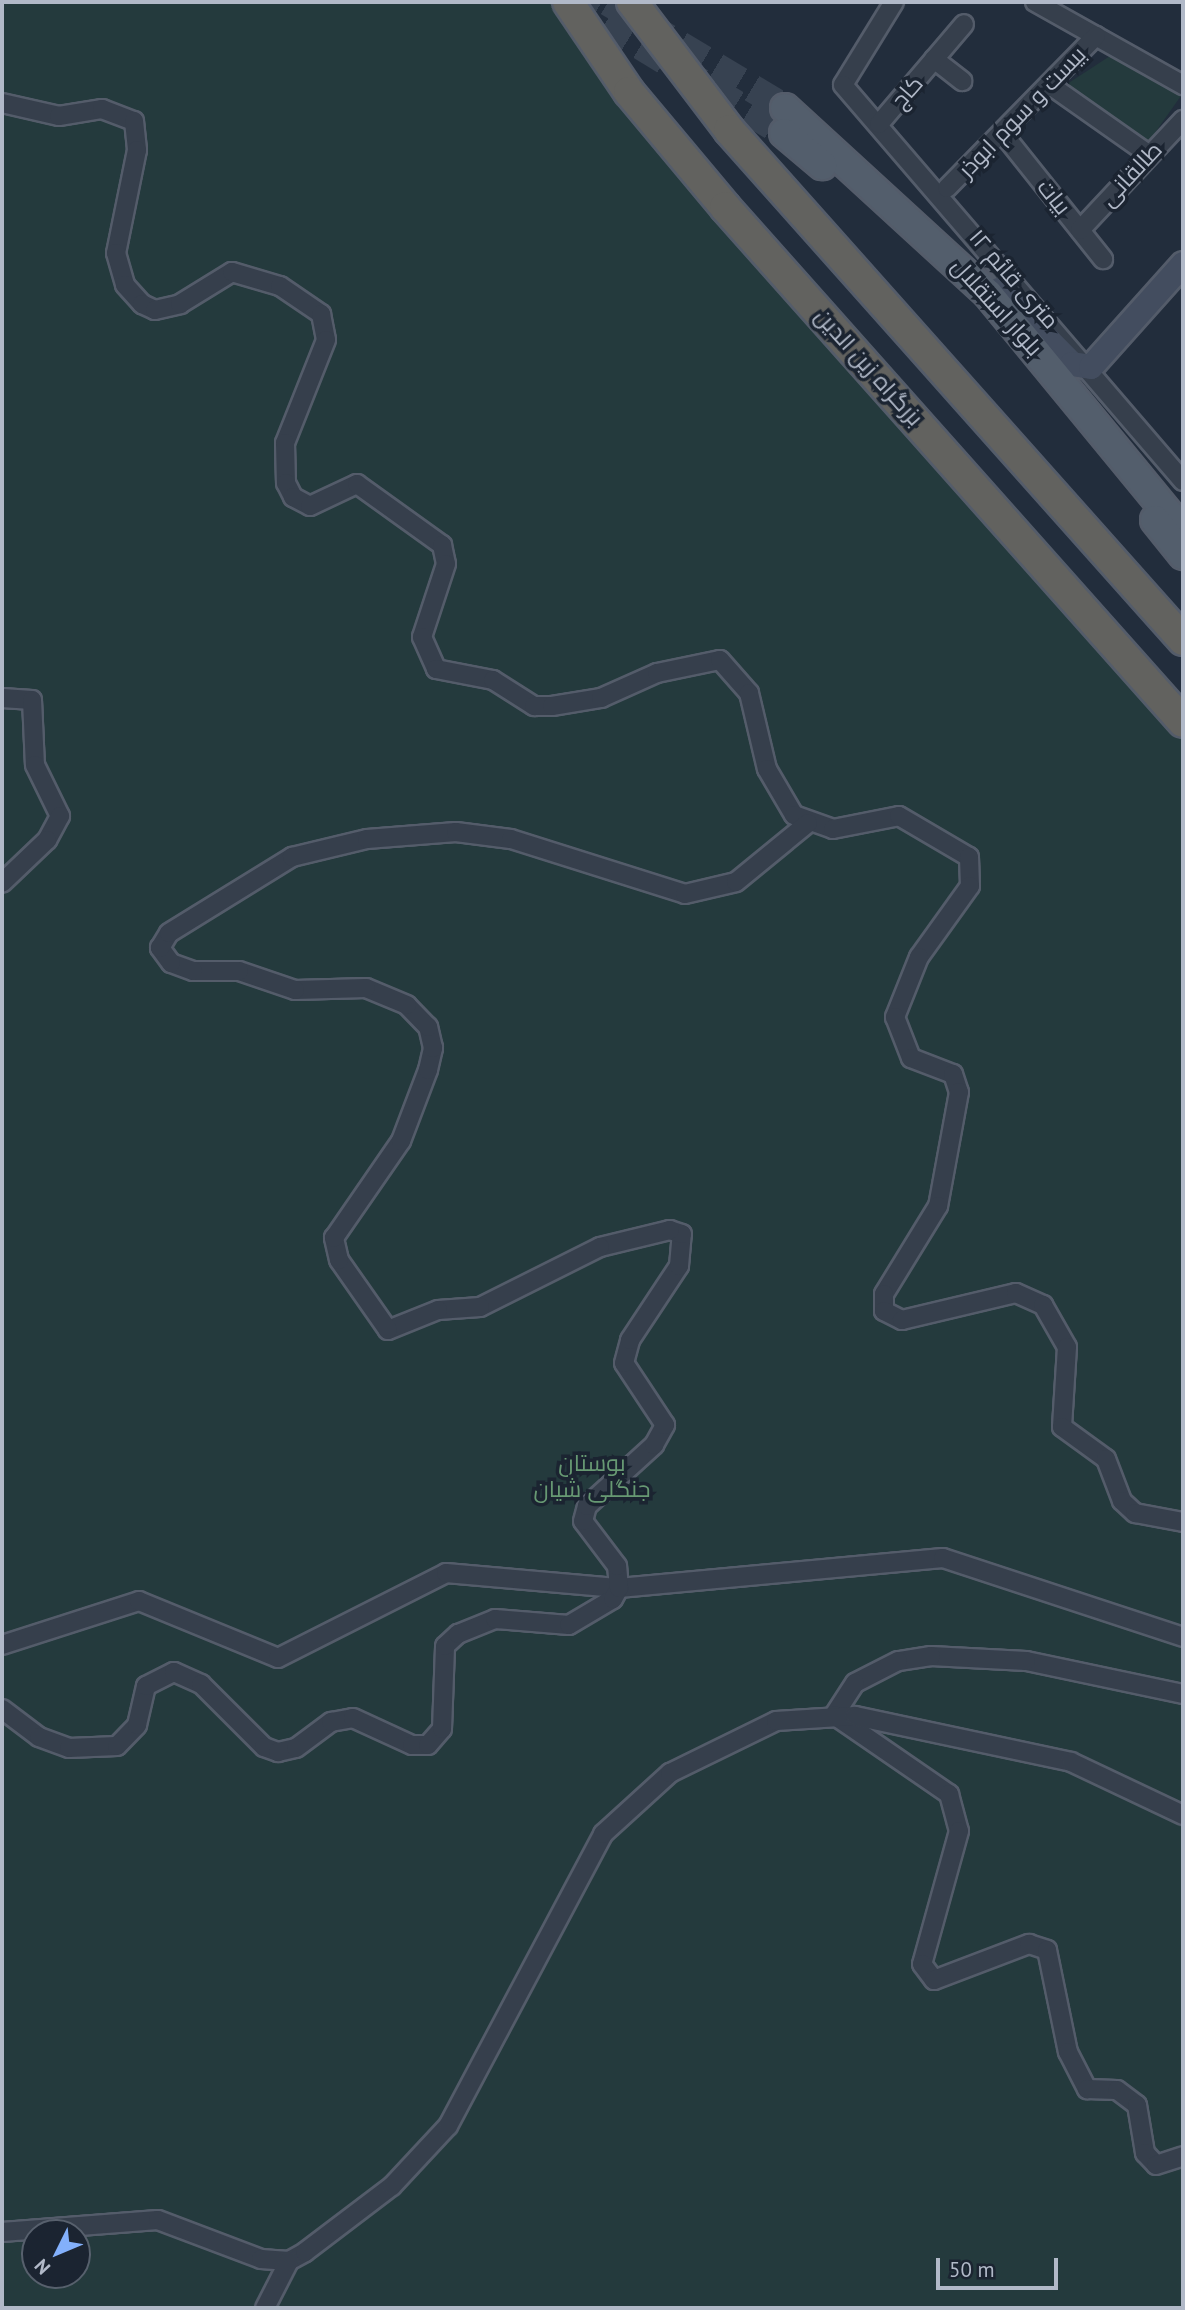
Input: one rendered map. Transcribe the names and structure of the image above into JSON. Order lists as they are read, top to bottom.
{
  "streets": {
    "highway": ["بزرگراه زین الدین"],
    "main road": ["بلوار استقلال"],
    "street": [
      "کاج",
      "بیست و سوم ابوذر",
      "طالقانی",
      "بیات",
      "۱۲ متری قائم"
    ]
  },
  "crossings": [
    ["کاج", "۱۲ متری قائم"],
    ["بیست و سوم ابوذر", "بیات"],
    ["طالقانی", "بیات"]
  ],
  "parks": ["بوستان جنگلی شیان"],
  "scale_bar": "50 m",
  "north": "bottom left"
}
